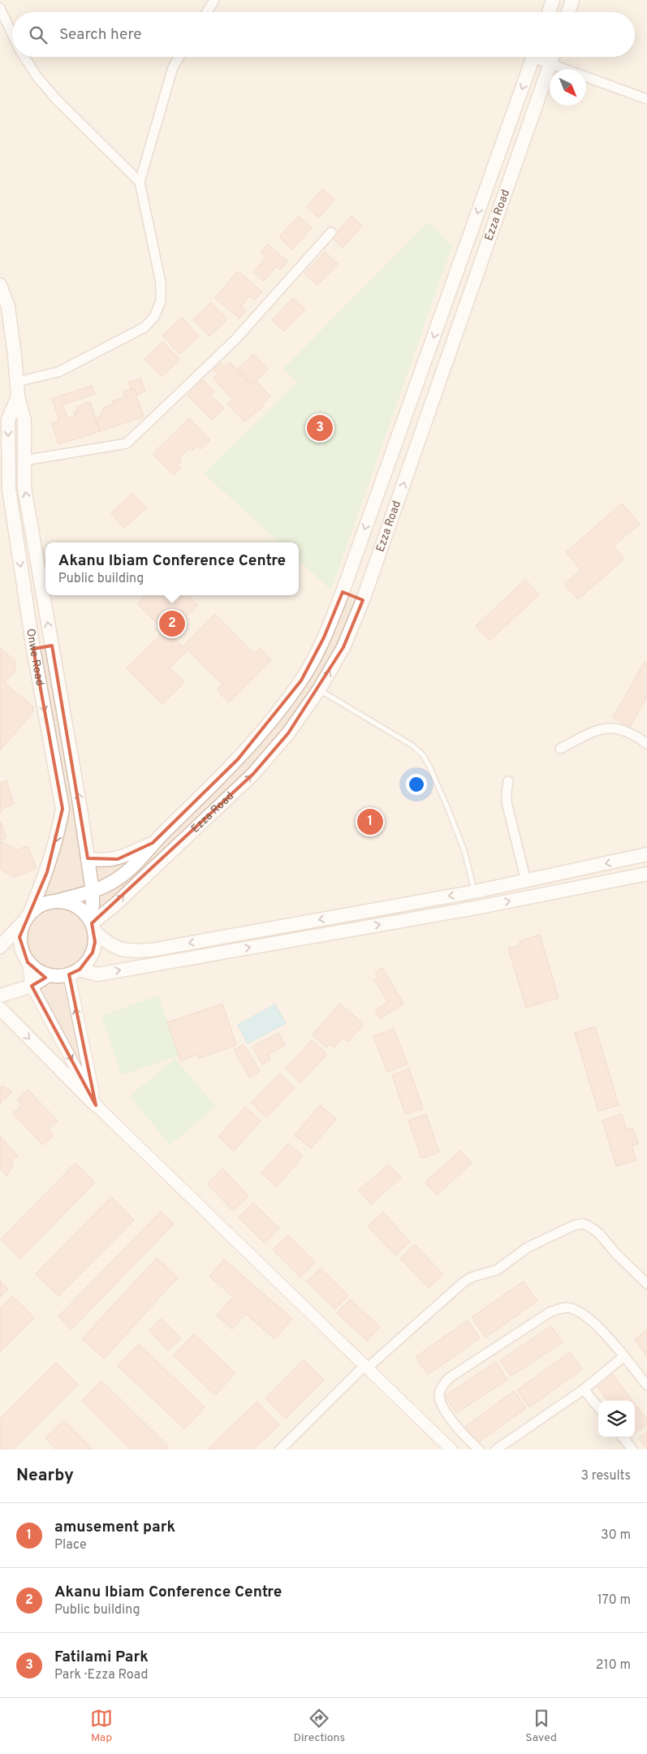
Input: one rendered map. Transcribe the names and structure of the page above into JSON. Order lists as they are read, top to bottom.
{
  "streets": {
    "main road": ["Ezza Road", "Onwe Road"]
  },
  "crossings": [
    ["Ezza Road", "Onwe Road"]
  ],
  "north": "bottom right",
  "page": {
    "search": "Search here",
    "pins": ["3", "2", "1"],
    "popup": ["Akanu Ibiam Conference Centre", "Public building"],
    "heading": ["Nearby", "3 results"],
    "list": [
      {
        "mark": "1",
        "name": "amusement park",
        "note": "Place",
        "value": "30 m"
      },
      {
        "mark": "2",
        "name": "Akanu Ibiam Conference Centre",
        "note": "Public building",
        "value": "170 m"
      },
      {
        "mark": "3",
        "name": "Fatilami Park",
        "note": "Park · Ezza Road",
        "value": "210 m"
      }
    ],
    "nav": ["Map", "Directions", "Saved"]
  }
}
